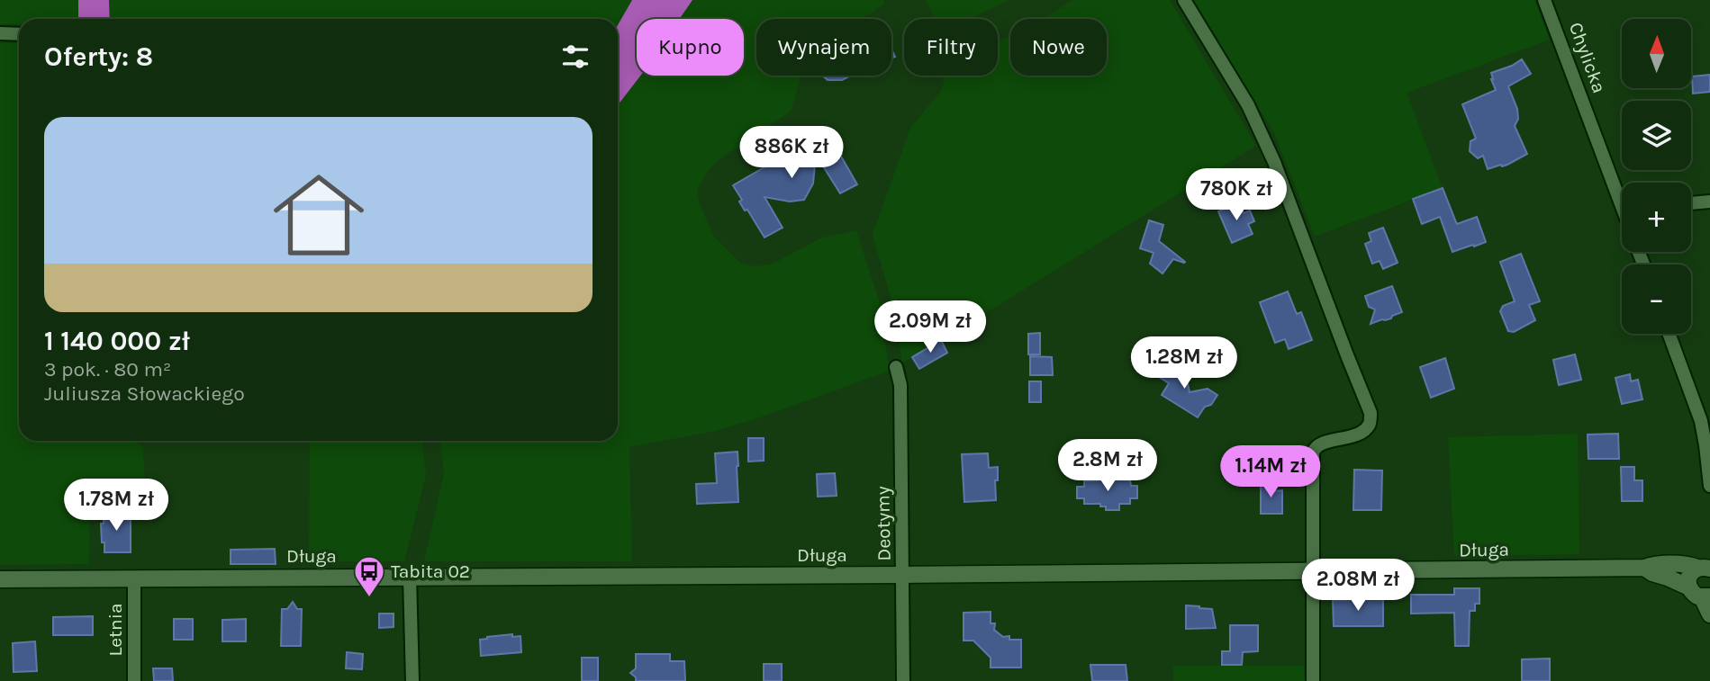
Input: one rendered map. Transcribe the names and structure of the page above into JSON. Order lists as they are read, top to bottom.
{
  "streets": {
    "street": [
      "Chylicka",
      "Deotymy",
      "Długa",
      "Letnia"
    ]
  },
  "crossings": [
    ["Deotymy", "Długa"],
    ["Długa", "Letnia"]
  ],
  "places": {
    "bus stop": ["Tabita 02"]
  },
  "north": "top",
  "page": {
    "map_buttons": ["+", "−"],
    "chip": [
      "Kupno",
      "Wynajem",
      "Filtry",
      "Nowe"
    ],
    "heading": "Oferty: 8",
    "list": [
      {
        "name": "1 140 000 zł",
        "note": "3 pok. · 80 m² · Juliusza Słowackiego"
      }
    ],
    "price": [
      "886K zł",
      "780K zł",
      "2.09M zł",
      "1.28M zł",
      "2.8M zł",
      "1.14M zł",
      "1.78M zł",
      "2.08M zł"
    ]
  }
}
